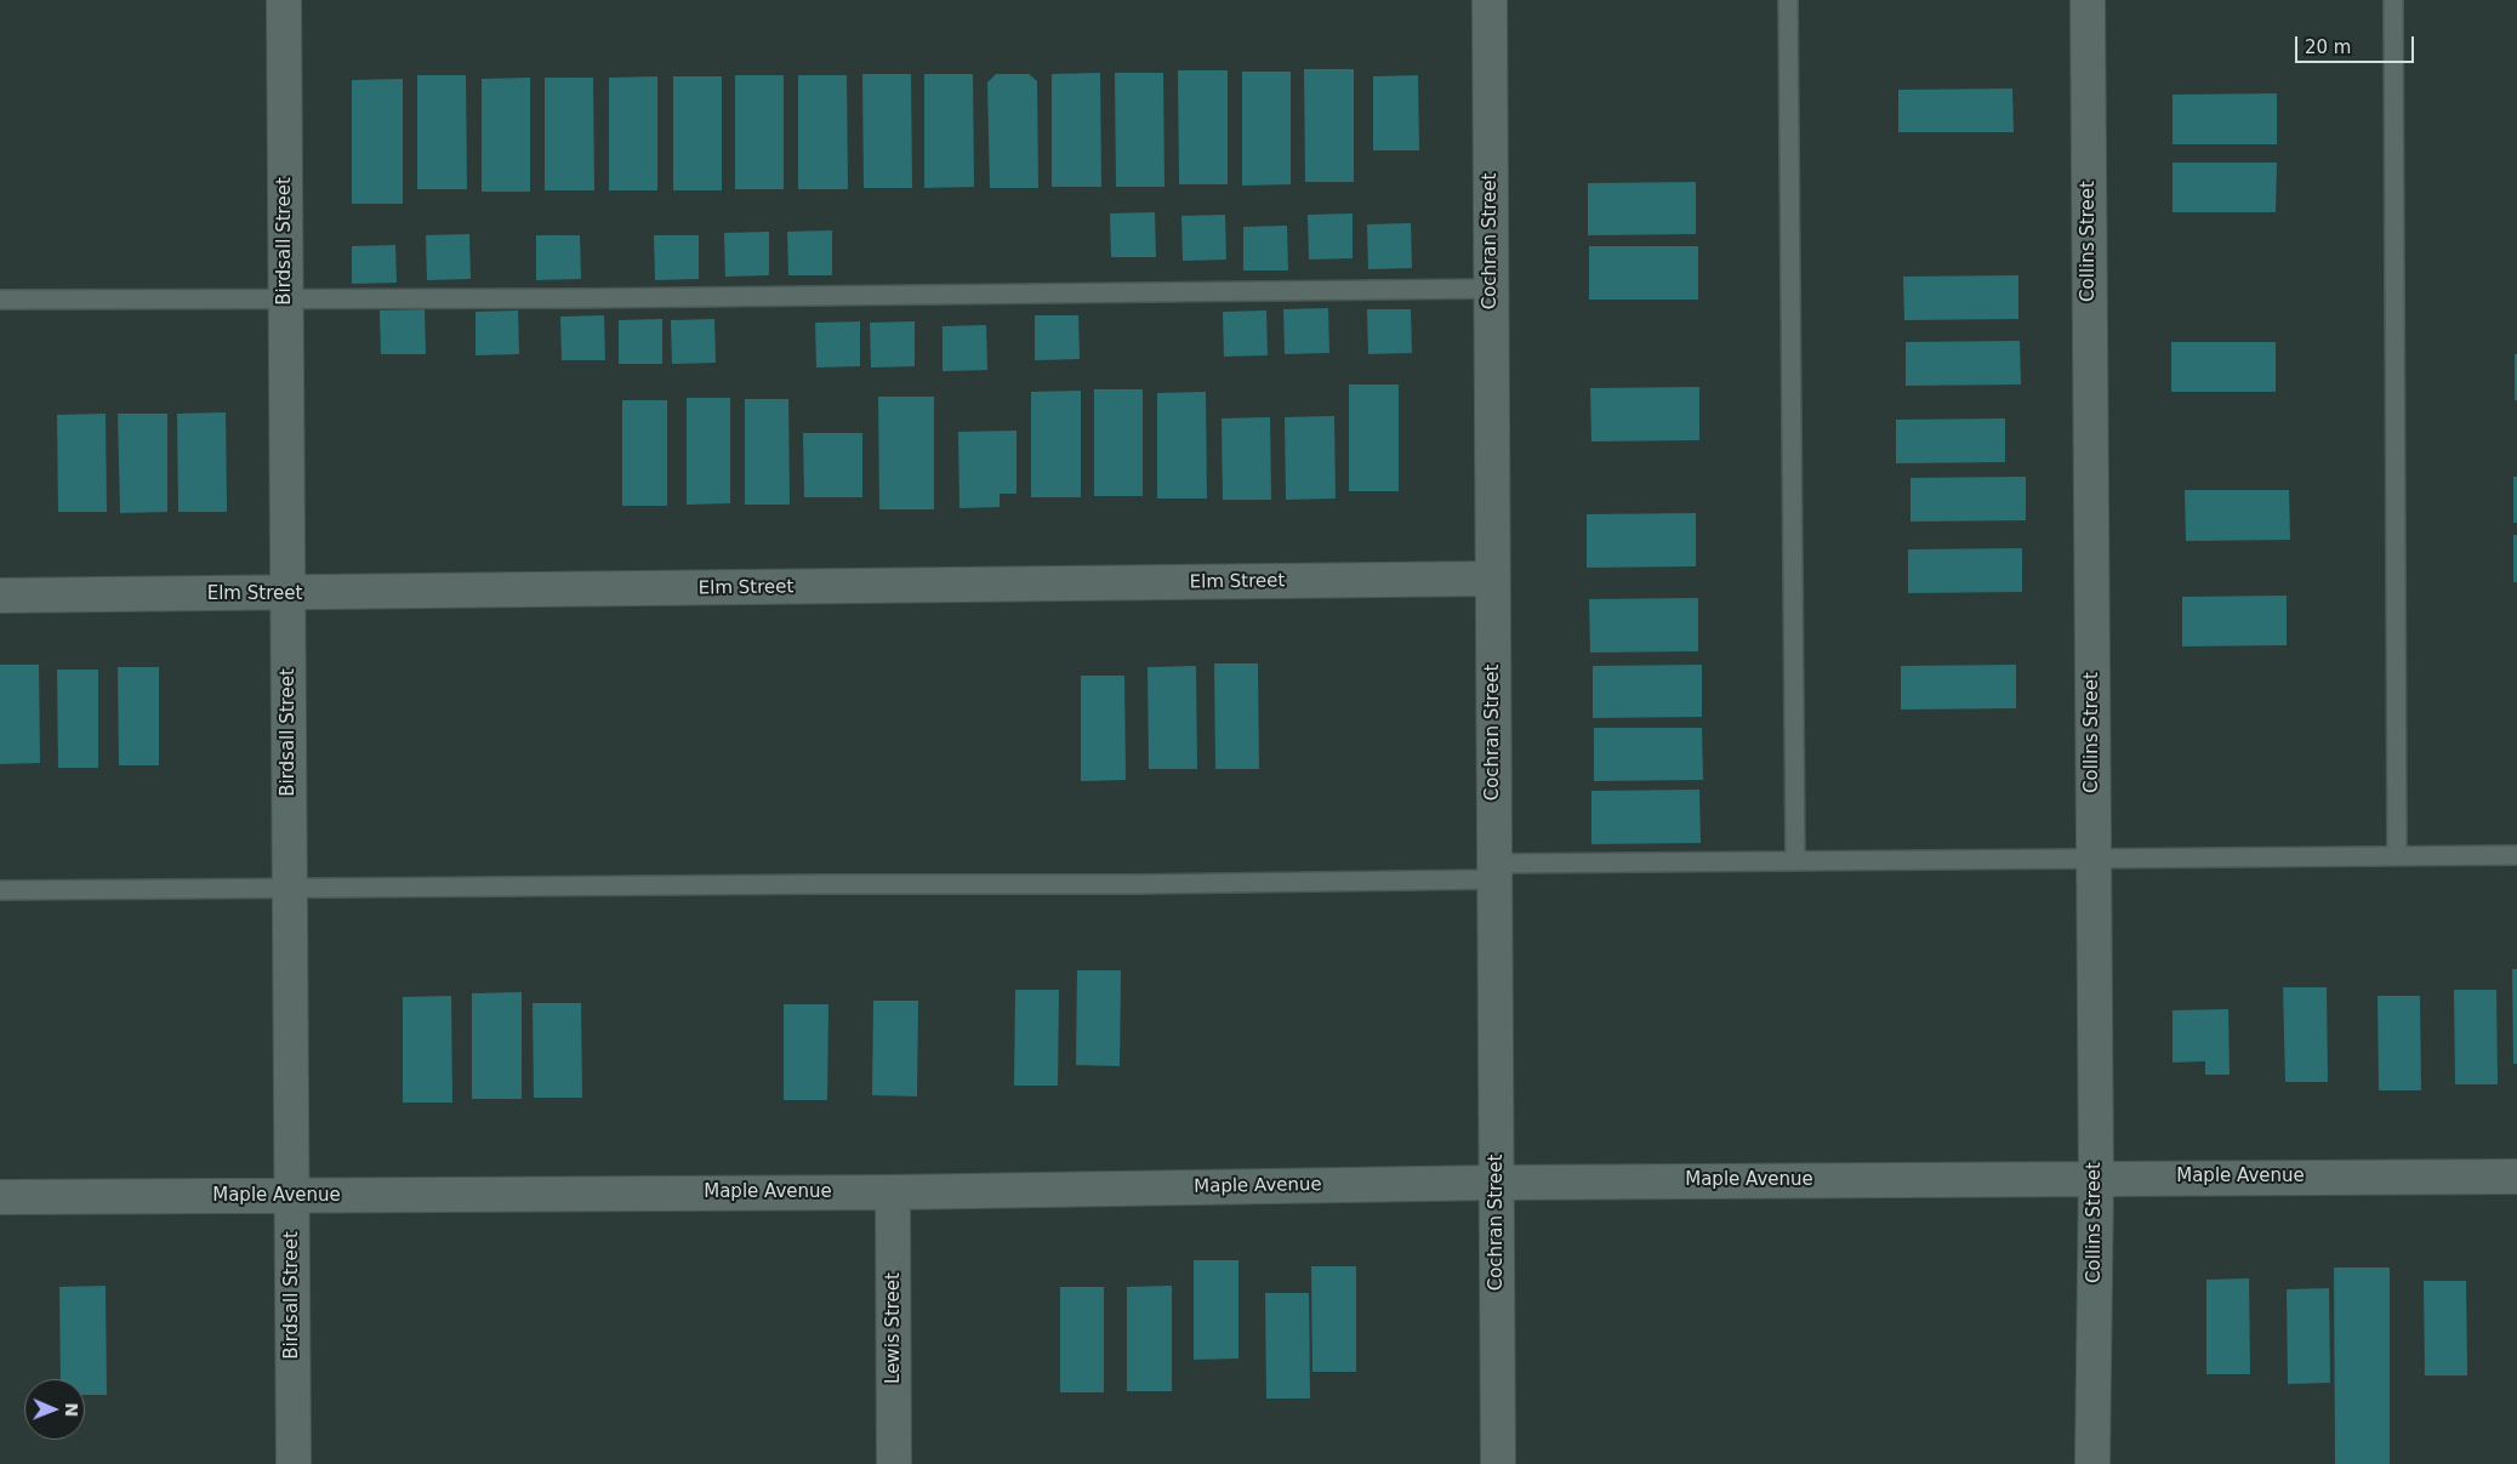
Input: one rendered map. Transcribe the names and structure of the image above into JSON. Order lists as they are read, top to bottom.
{
  "streets": {
    "street": [
      "Birdsall Street",
      "Cochran Street",
      "Collins Street",
      "Elm Street",
      "Maple Avenue",
      "Lewis Street"
    ]
  },
  "crossings": [
    ["Birdsall Street", "Elm Street"],
    ["Birdsall Street", "Maple Avenue"],
    ["Cochran Street", "Elm Street"],
    ["Cochran Street", "Maple Avenue"],
    ["Collins Street", "Maple Avenue"],
    ["Maple Avenue", "Lewis Street"]
  ],
  "scale_bar": "20 m",
  "north": "right"
}
